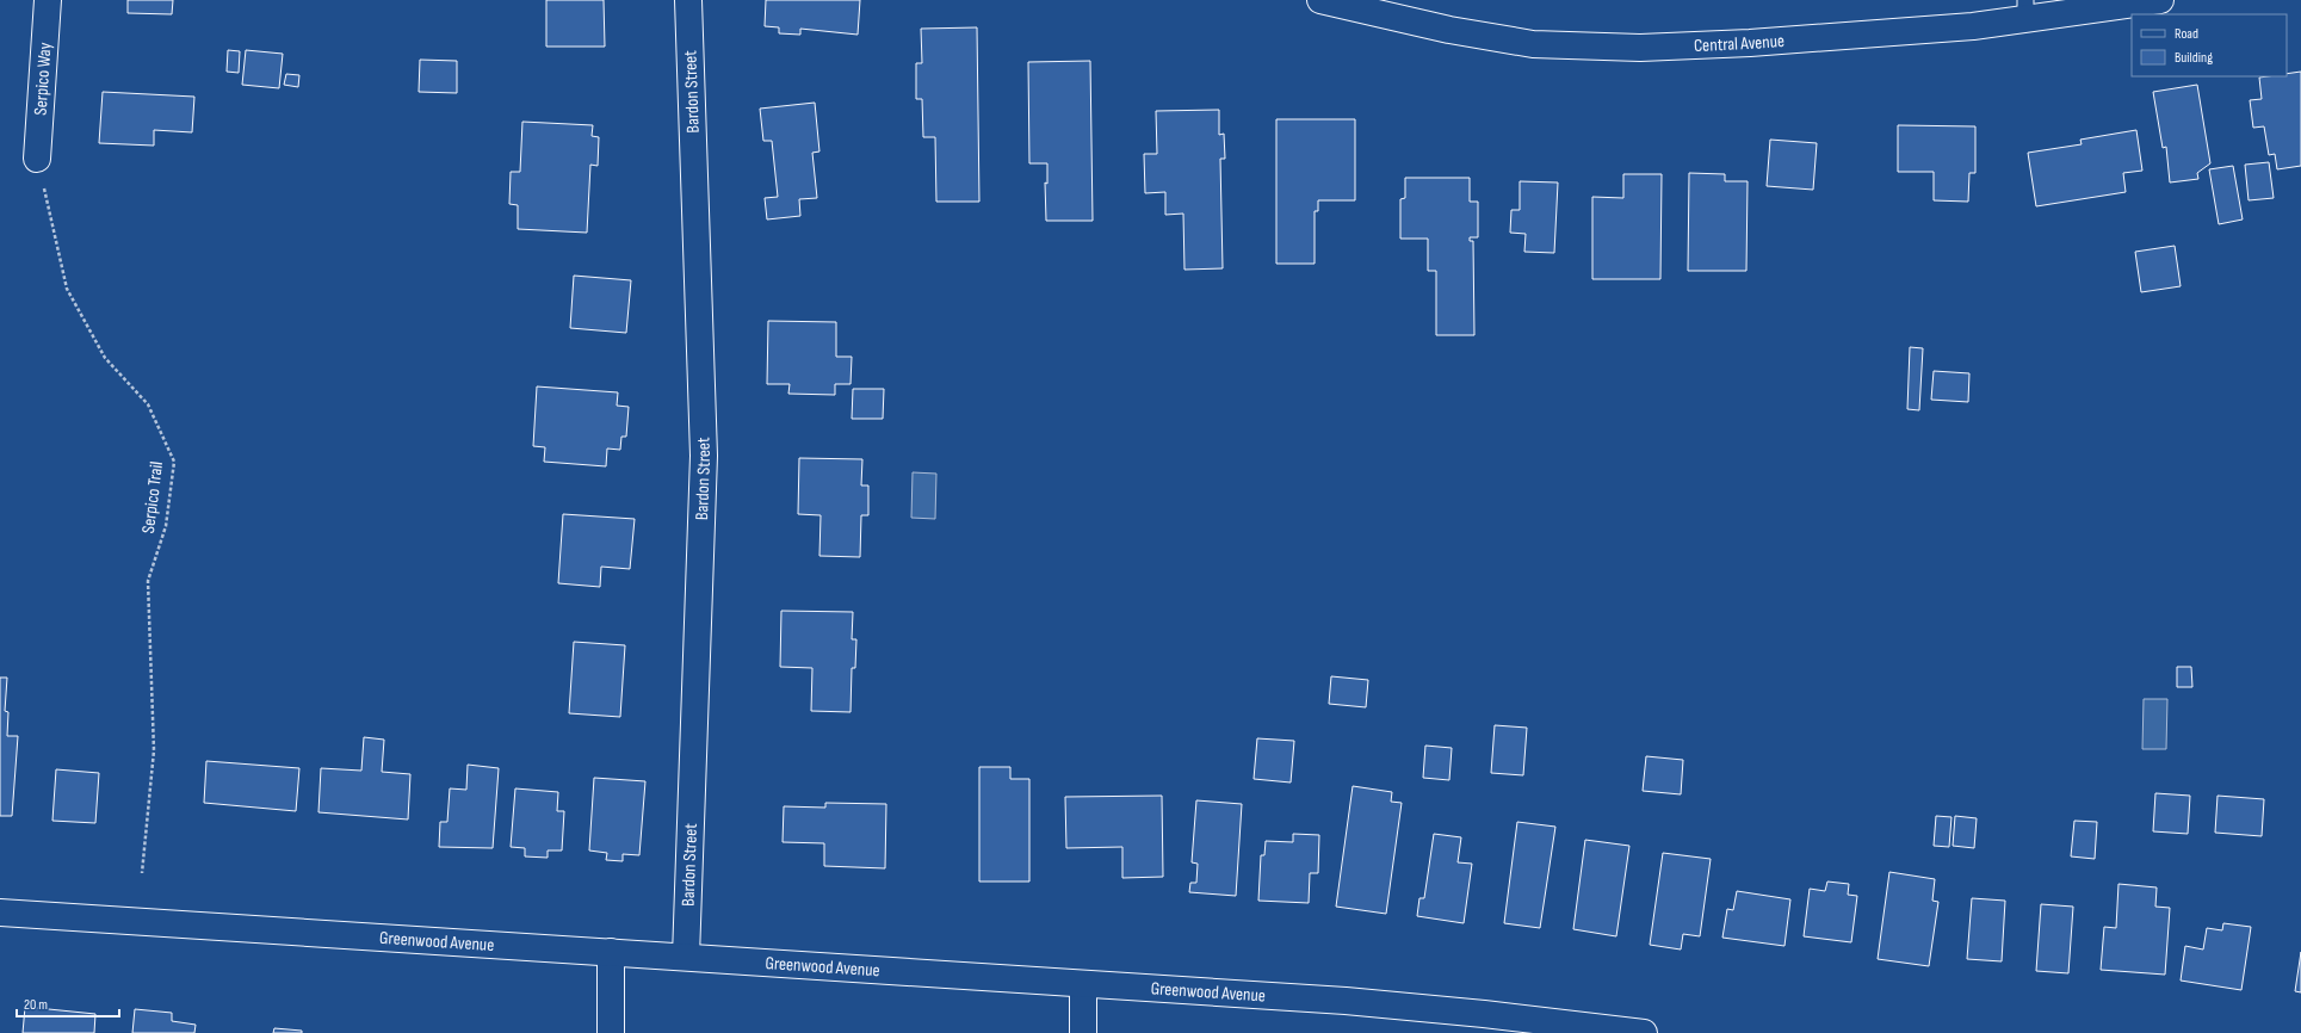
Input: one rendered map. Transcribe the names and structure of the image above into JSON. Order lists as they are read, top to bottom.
{
  "streets": {
    "street": [
      "Central Avenue",
      "Serpico Way",
      "Bardon Street",
      "Greenwood Avenue"
    ],
    "path": ["Serpico Trail"]
  },
  "crossings": [
    ["Serpico Way", "Serpico Trail"],
    ["Bardon Street", "Greenwood Avenue"]
  ],
  "legend": ["Road", "Building"],
  "scale_bar": "20 m"
}
